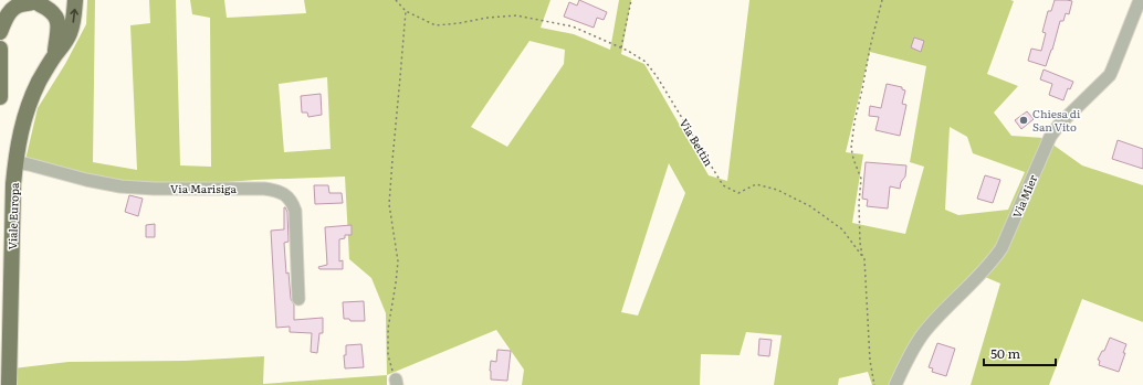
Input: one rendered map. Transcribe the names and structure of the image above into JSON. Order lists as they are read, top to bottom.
{
  "streets": {
    "main road": ["Viale Europa"],
    "street": ["Via Marisiga", "Via Mier"],
    "path": ["Via Bettin"]
  },
  "crossings": [
    ["Via Marisiga", "Viale Europa"]
  ],
  "places": ["Chiesa di San Vito"],
  "scale_bar": "50 m"
}
